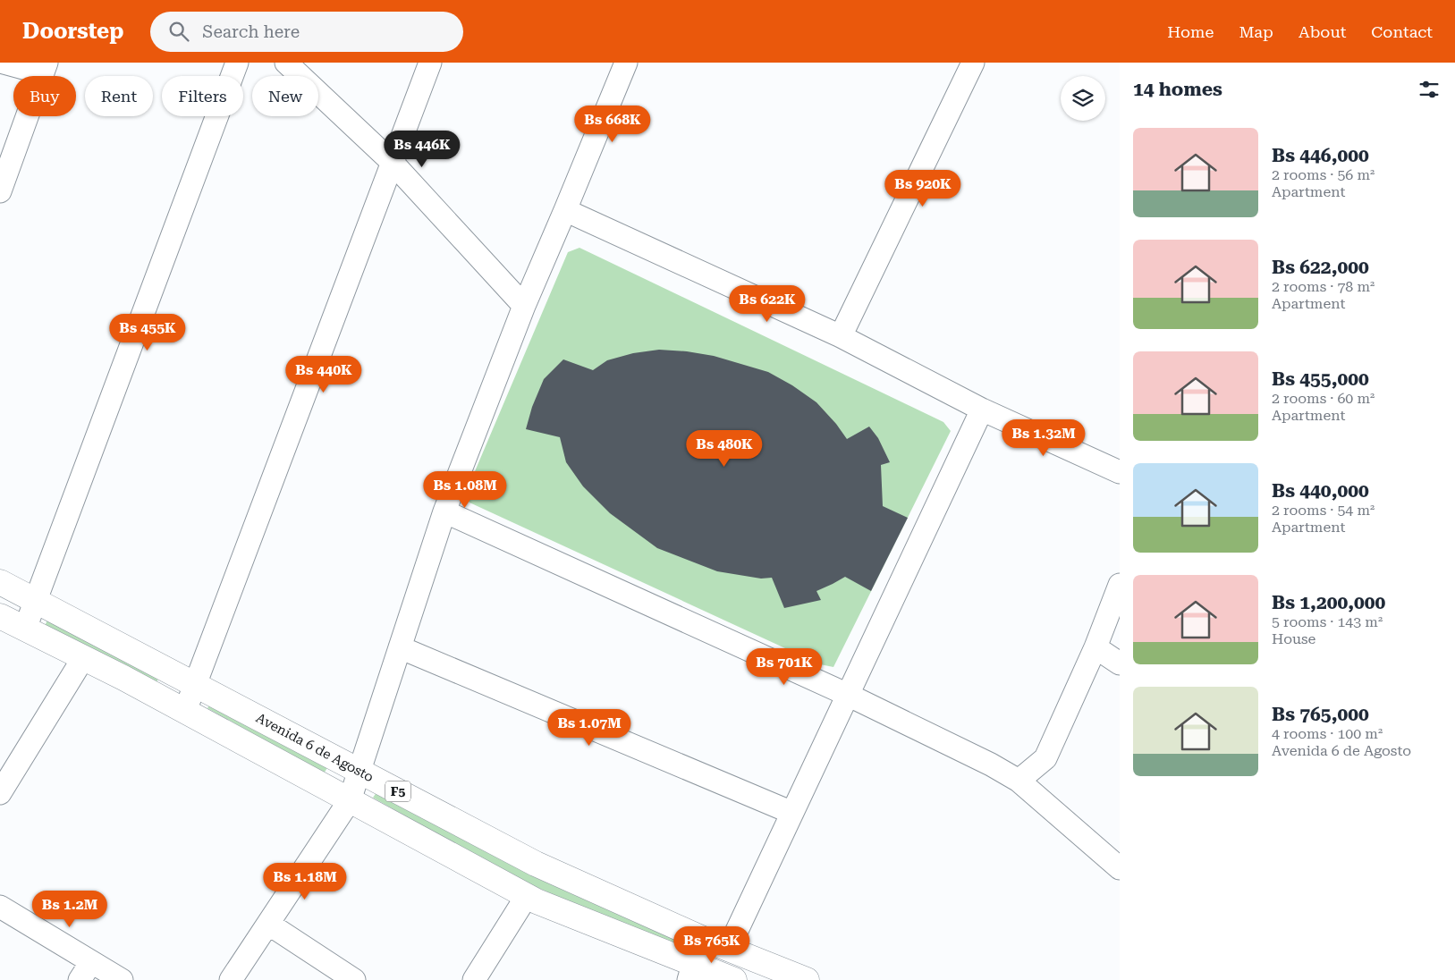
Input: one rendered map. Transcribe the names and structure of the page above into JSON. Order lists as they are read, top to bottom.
{
  "streets": {
    "highway": ["Avenida 6 de Agosto", "F5"]
  },
  "page": {
    "header": "Doorstep",
    "search": "Search here",
    "nav": [
      "Home",
      "Map",
      "About",
      "Contact"
    ],
    "heading": "14 homes",
    "chip": [
      "Buy",
      "Rent",
      "Filters",
      "New"
    ],
    "price": [
      "Bs 668K",
      "Bs 446K",
      "Bs 920K",
      "Bs 622K",
      "Bs 455K",
      "Bs 440K",
      "Bs 1.32M",
      "Bs 480K",
      "Bs 1.08M",
      "Bs 701K",
      "Bs 1.07M",
      "Bs 1.18M",
      "Bs 1.2M",
      "Bs 765K"
    ],
    "list": [
      {
        "name": "Bs 446,000",
        "note": "2 rooms · 56 m² · Apartment"
      },
      {
        "name": "Bs 622,000",
        "note": "2 rooms · 78 m² · Apartment"
      },
      {
        "name": "Bs 455,000",
        "note": "2 rooms · 60 m² · Apartment"
      },
      {
        "name": "Bs 440,000",
        "note": "2 rooms · 54 m² · Apartment"
      },
      {
        "name": "Bs 1,200,000",
        "note": "5 rooms · 143 m² · House"
      },
      {
        "name": "Bs 765,000",
        "note": "4 rooms · 100 m² · Avenida 6 de Agosto"
      }
    ]
  }
}
